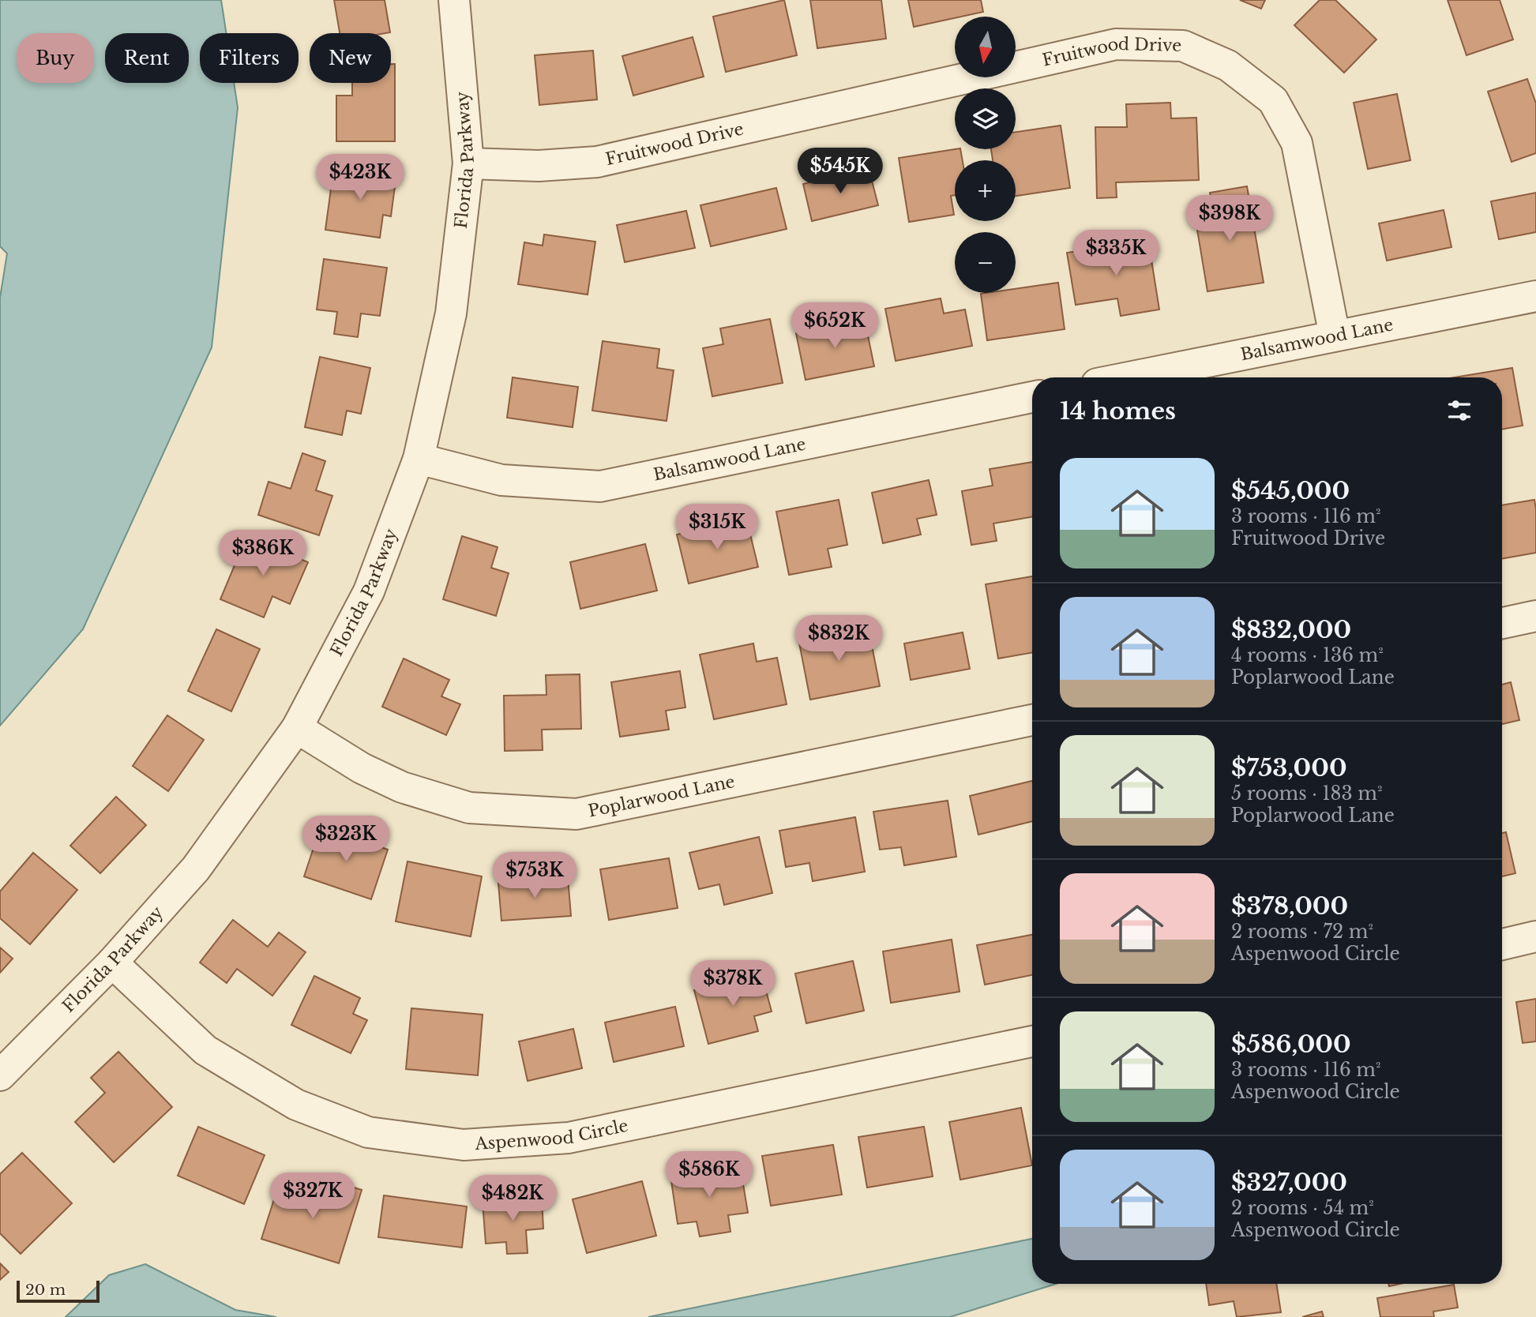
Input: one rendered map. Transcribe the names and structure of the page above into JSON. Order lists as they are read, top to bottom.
{
  "streets": {
    "street": [
      "Fruitwood Drive",
      "Florida Parkway",
      "Balsamwood Lane",
      "Poplarwood Lane",
      "Aspenwood Circle"
    ]
  },
  "crossings": [
    ["Fruitwood Drive", "Florida Parkway"],
    ["Fruitwood Drive", "Balsamwood Lane"],
    ["Florida Parkway", "Balsamwood Lane"],
    ["Florida Parkway", "Poplarwood Lane"],
    ["Florida Parkway", "Aspenwood Circle"]
  ],
  "scale_bar": "20 m",
  "north": "bottom",
  "page": {
    "map_buttons": ["+", "−"],
    "chip": [
      "Buy",
      "Rent",
      "Filters",
      "New"
    ],
    "price": [
      "$545K",
      "$423K",
      "$398K",
      "$335K",
      "$652K",
      "$315K",
      "$386K",
      "$832K",
      "$323K",
      "$753K",
      "$378K",
      "$586K",
      "$327K",
      "$482K"
    ],
    "heading": "14 homes",
    "list": [
      {
        "name": "$545,000",
        "note": "3 rooms · 116 m² · Fruitwood Drive"
      },
      {
        "name": "$832,000",
        "note": "4 rooms · 136 m² · Poplarwood Lane"
      },
      {
        "name": "$753,000",
        "note": "5 rooms · 183 m² · Poplarwood Lane"
      },
      {
        "name": "$378,000",
        "note": "2 rooms · 72 m² · Aspenwood Circle"
      },
      {
        "name": "$586,000",
        "note": "3 rooms · 116 m² · Aspenwood Circle"
      },
      {
        "name": "$327,000",
        "note": "2 rooms · 54 m² · Aspenwood Circle"
      }
    ],
    "scale": "20 m"
  }
}
